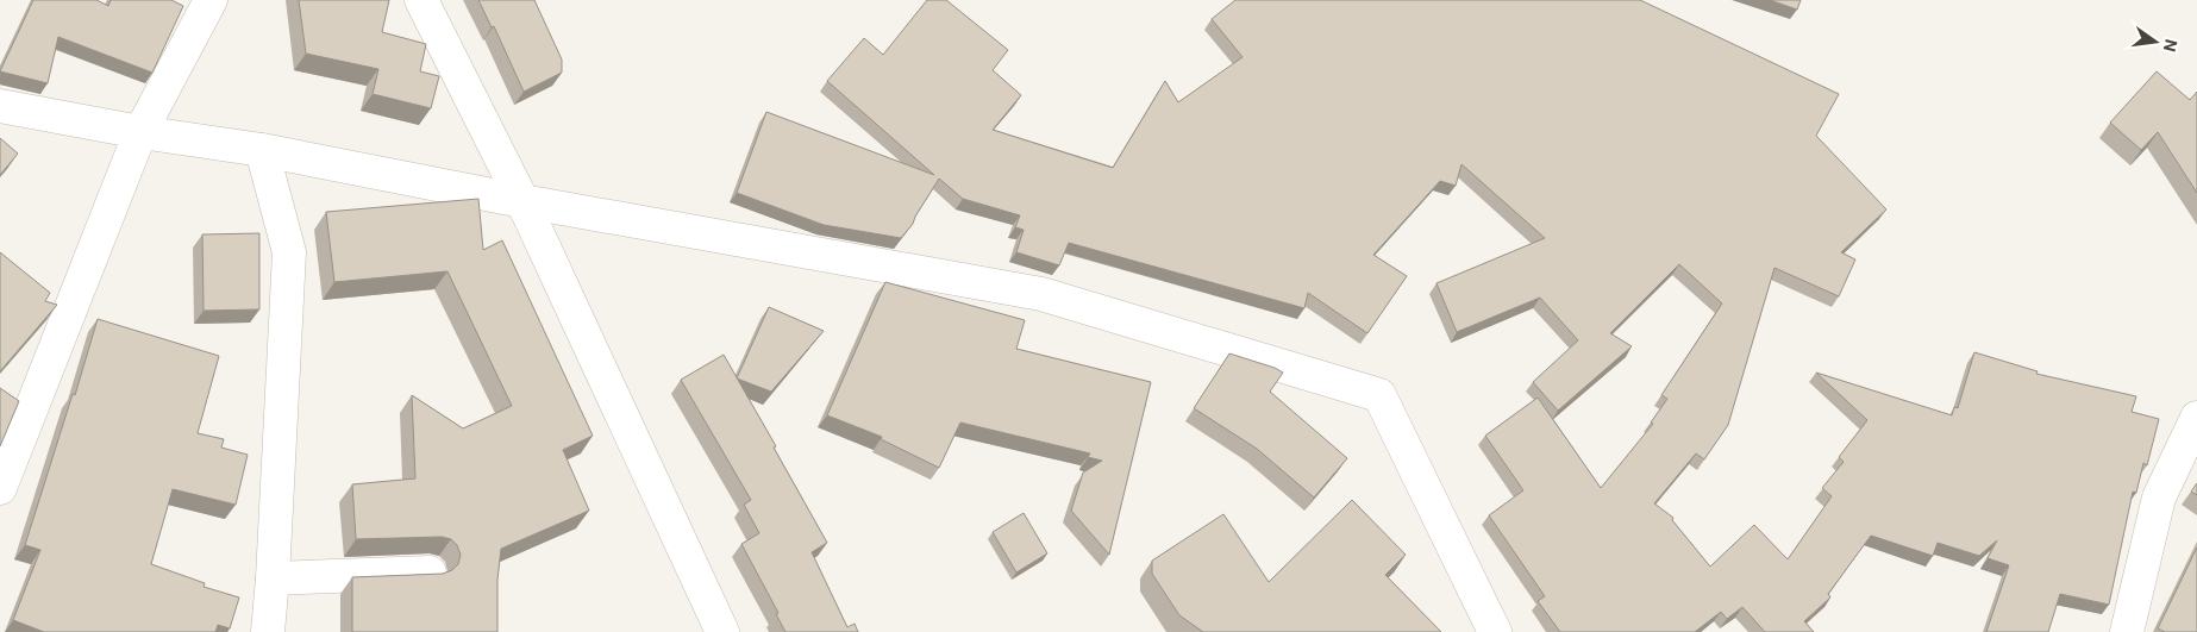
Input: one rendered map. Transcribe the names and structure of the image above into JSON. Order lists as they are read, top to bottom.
{
  "north": "right"
}
